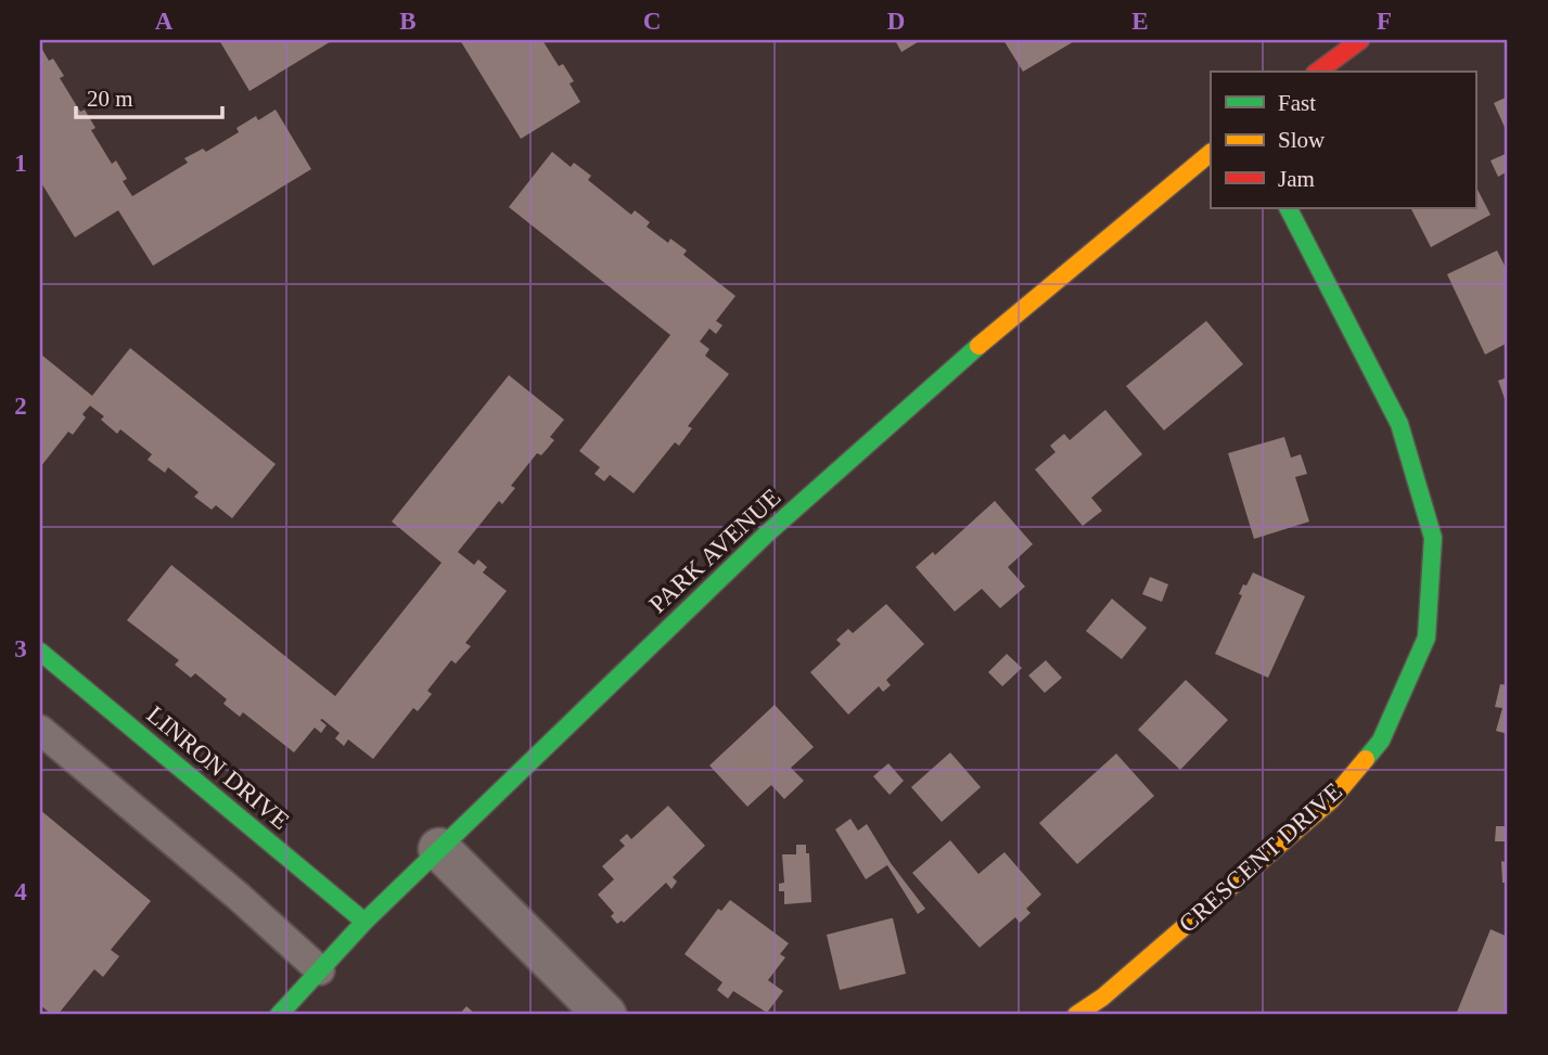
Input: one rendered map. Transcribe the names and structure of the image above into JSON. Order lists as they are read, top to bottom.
{
  "streets": {
    "street": ["PARK AVENUE", "LINRON DRIVE", "CRESCENT DRIVE"]
  },
  "crossings": [
    ["PARK AVENUE", "LINRON DRIVE"]
  ],
  "legend": ["Fast", "Slow", "Jam"],
  "scale_bar": "20 m",
  "grid": {
    "columns": [
      "A",
      "B",
      "C",
      "D",
      "E",
      "F"
    ],
    "rows": [
      "1",
      "2",
      "3",
      "4"
    ]
  }
}
